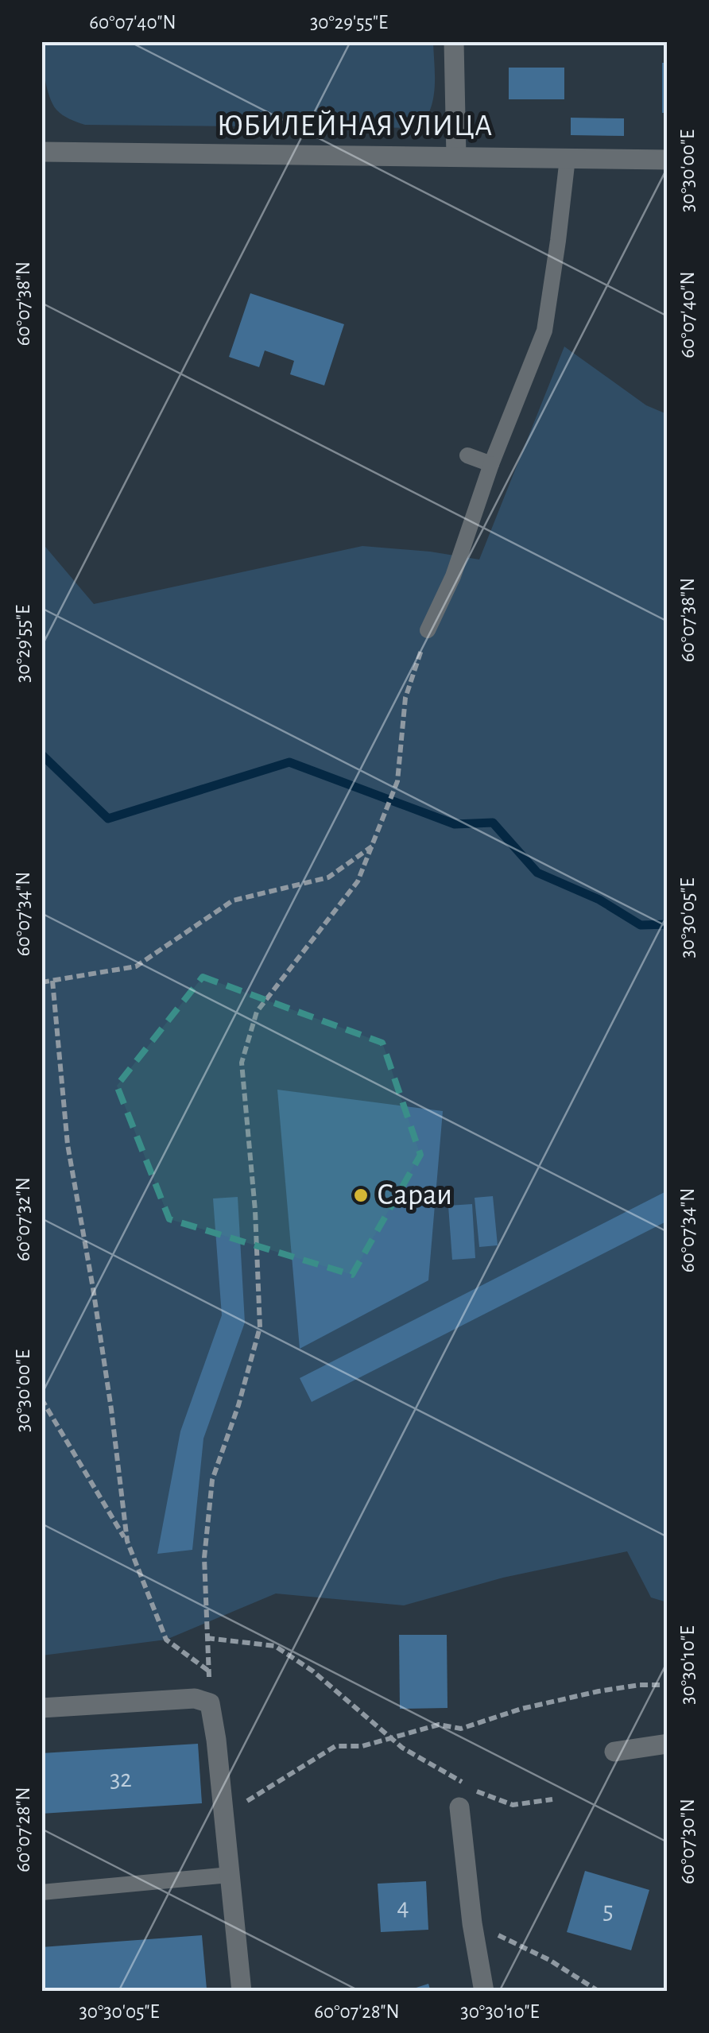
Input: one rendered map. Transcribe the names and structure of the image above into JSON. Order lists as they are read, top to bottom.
{
  "streets": {
    "street": ["ЮБИЛЕЙНАЯ УЛИЦА"]
  },
  "places": ["Сараи"],
  "house_numbers": ["32", "4", "5"],
  "coordinates": [
    "60°07'40\"N",
    "30°29'55\"E",
    "30°30'00\"E",
    "60°07'38\"N",
    "60°07'34\"N",
    "30°30'05\"E",
    "60°07'32\"N",
    "30°30'10\"E",
    "60°07'28\"N",
    "60°07'30\"N"
  ]
}
